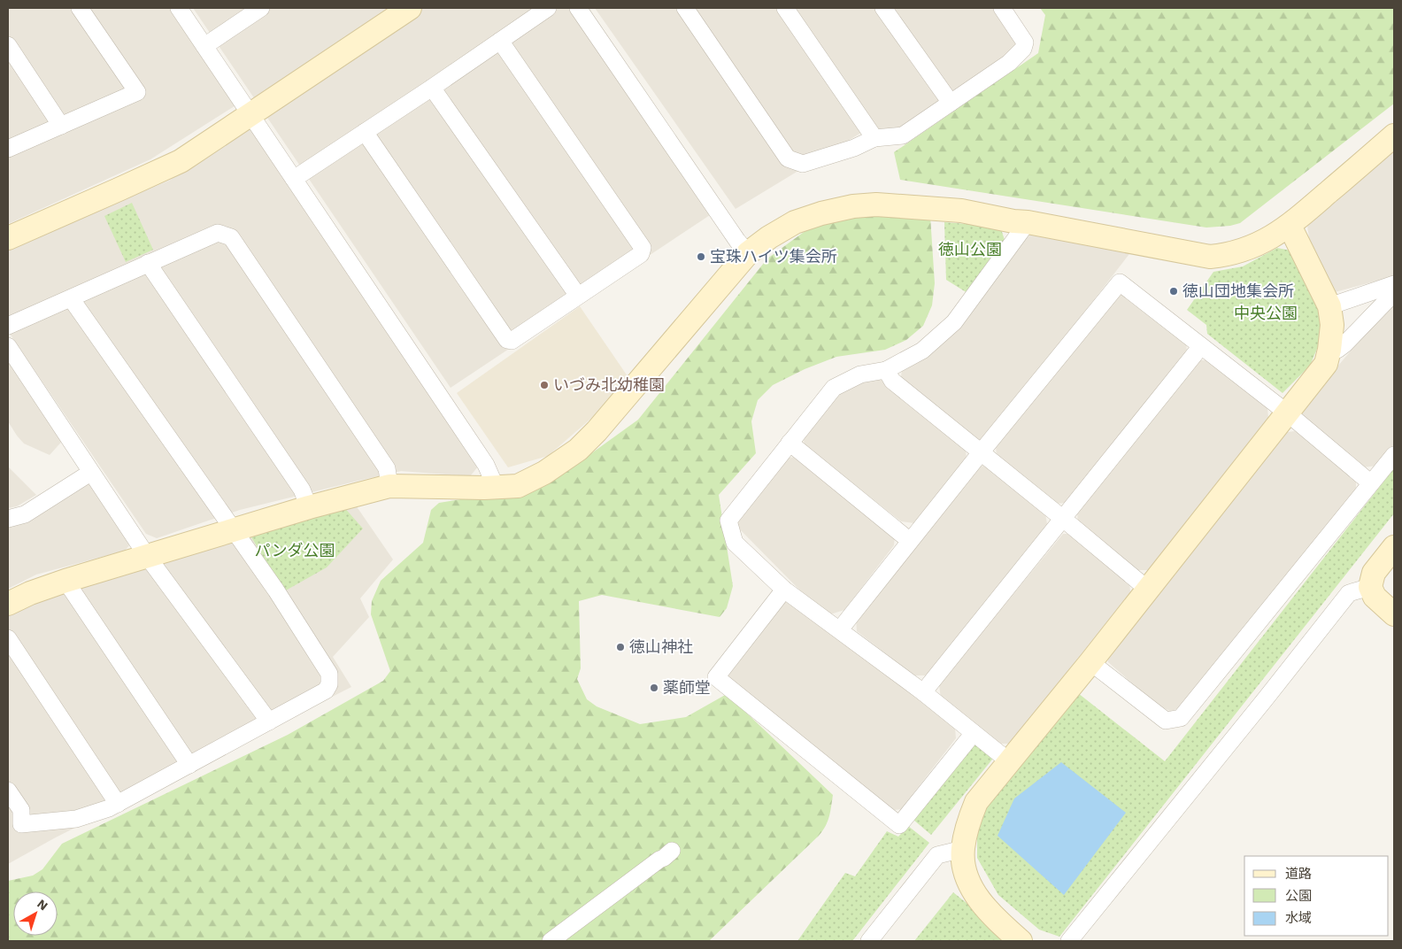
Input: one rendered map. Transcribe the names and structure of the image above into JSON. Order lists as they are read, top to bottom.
{
  "parks": ["徳山公園", "中央公園", "パンダ公園"],
  "places": [
    "宝珠ハイツ集会所",
    "徳山団地集会所",
    "いづみ北幼稚園",
    "徳山神社",
    "薬師堂"
  ],
  "legend": ["道路", "公園", "水域"],
  "north": "top right"
}
